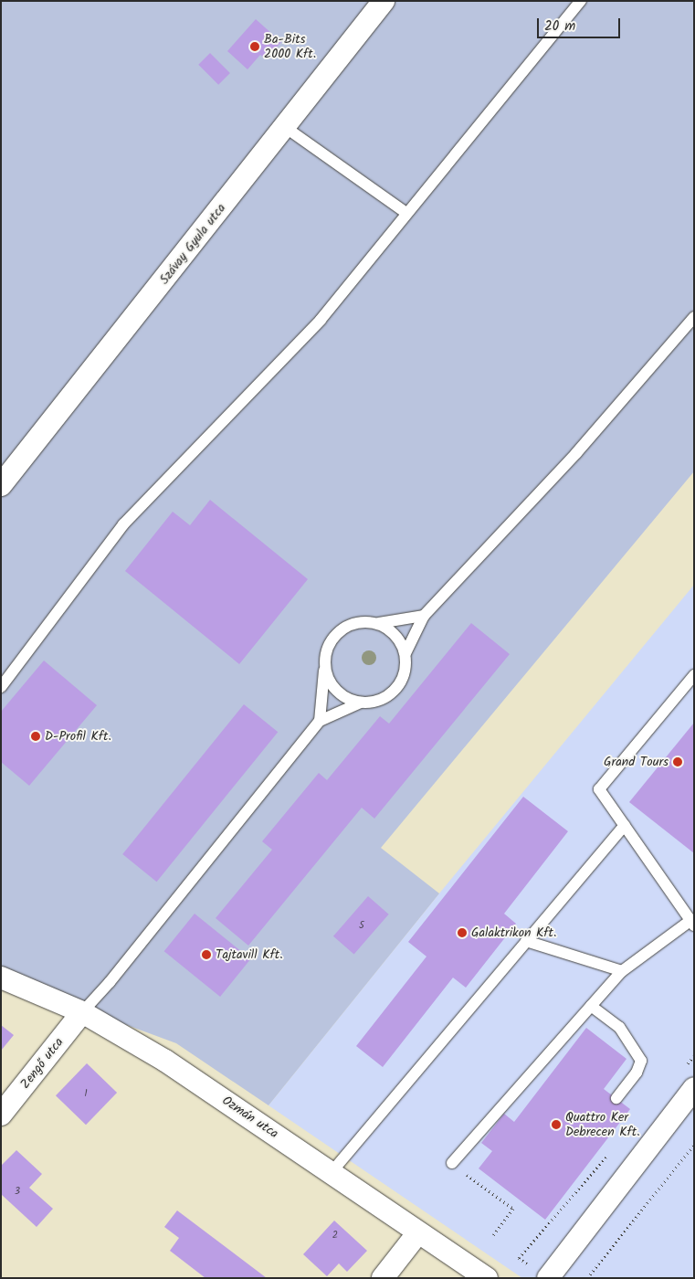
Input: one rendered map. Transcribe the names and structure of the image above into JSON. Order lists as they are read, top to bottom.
{
  "streets": {
    "street": ["Szávay Gyula utca", "Zengő utca", "Ozmán utca"]
  },
  "crossings": [
    ["Zengő utca", "Ozmán utca"]
  ],
  "places": [
    "Ba-Bits 2000 Kft.",
    "D-Profil Kft.",
    "Grand Tours",
    "Galaktrikon Kft.",
    "Tajtavill Kft.",
    "Quattro Ker Debrecen Kft."
  ],
  "house_numbers": [
    "5",
    "1",
    "3",
    "2"
  ],
  "scale_bar": "20 m"
}
